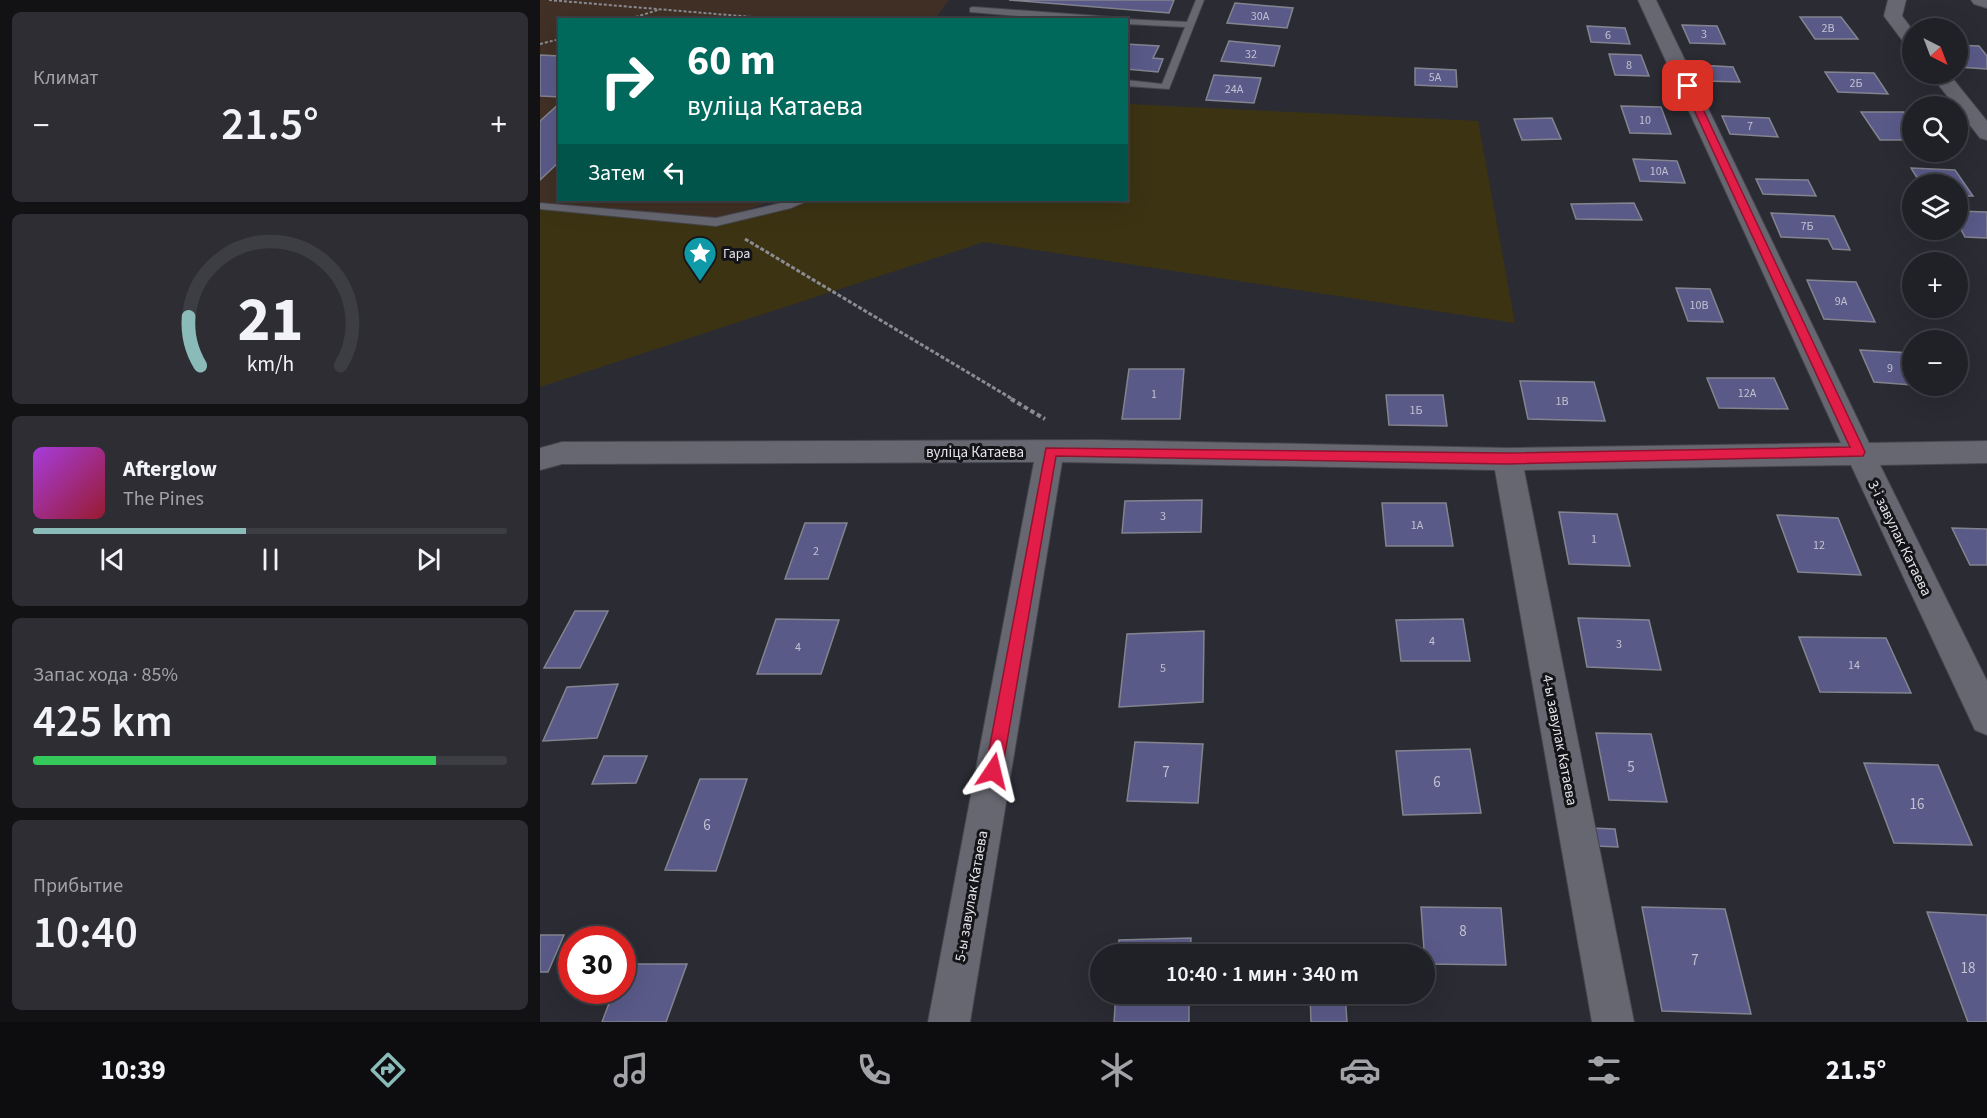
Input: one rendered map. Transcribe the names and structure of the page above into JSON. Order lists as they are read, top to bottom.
{
  "streets": {
    "street": [
      "вуліца Катаева",
      "3-і завулак Катаева",
      "4-ы завулак Катаева",
      "5-ы завулак Катаева"
    ]
  },
  "crossings": [
    ["вуліца Катаева", "3-і завулак Катаева"],
    ["вуліца Катаева", "4-ы завулак Катаева"],
    ["вуліца Катаева", "5-ы завулак Катаева"]
  ],
  "places": {
    "place": ["Гара"]
  },
  "house_numbers": [
    "30А",
    "2В",
    "3",
    "6",
    "32",
    "8",
    "5А",
    "2Б",
    "24А",
    "10",
    "7",
    "10А",
    "7Б",
    "9А",
    "10В",
    "9",
    "12А",
    "1",
    "1В",
    "1Б",
    "3",
    "1А",
    "1",
    "12",
    "2",
    "4",
    "3",
    "4",
    "14",
    "5",
    "5",
    "7",
    "6",
    "16",
    "6",
    "8",
    "7",
    "18"
  ],
  "north": "bottom right",
  "page": {
    "tile": [
      "Климат",
      ["Запас хода · 85%", "425 km"],
      ["Прибытие", "10:40"]
    ],
    "map_buttons": ["+", "−"],
    "turn": ["60 m", "вуліца Катаева"],
    "heat": ["−", "21.5°", "+"],
    "then": "Затем",
    "song": ["Afterglow", "The Pines"],
    "limit": "30",
    "trip": "10:40 · 1 мин · 340 m",
    "tabs": ["10:39", "21.5°"],
    "gauge": ["21", "km/h"]
  }
}
